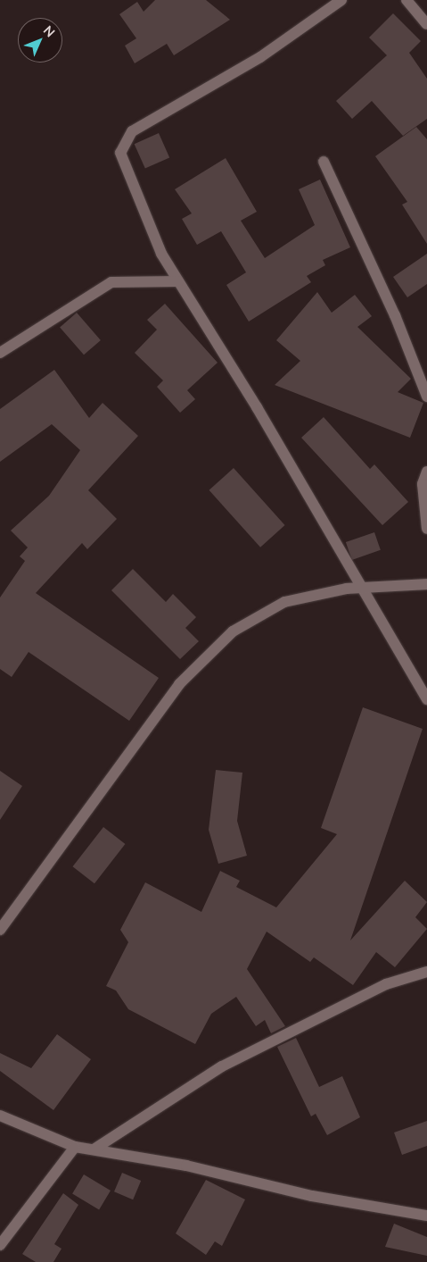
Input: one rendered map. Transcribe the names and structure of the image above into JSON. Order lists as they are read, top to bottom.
{
  "north": "top right"
}
